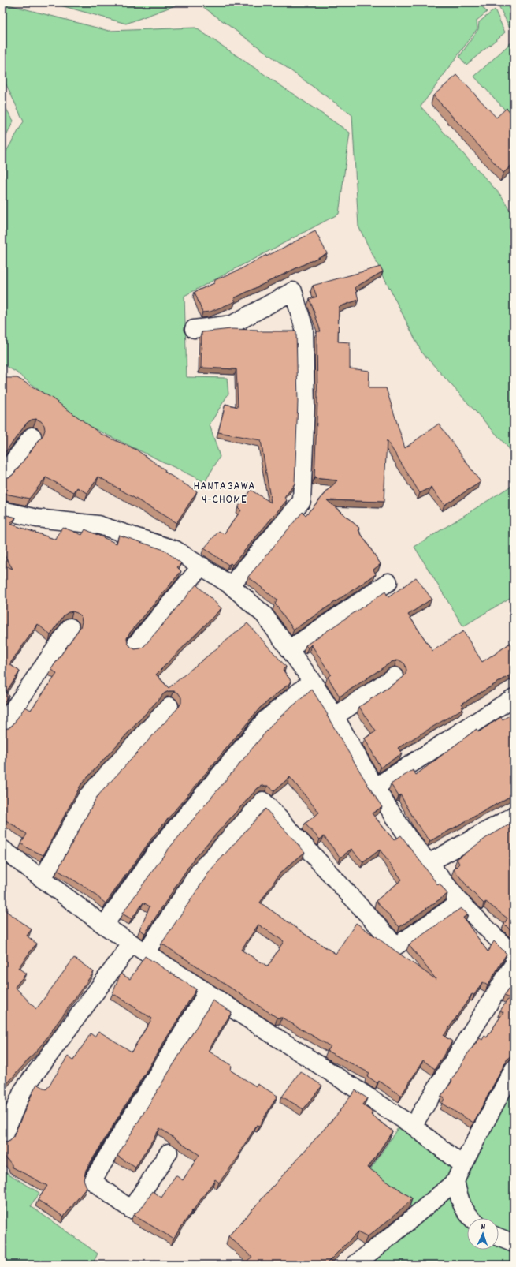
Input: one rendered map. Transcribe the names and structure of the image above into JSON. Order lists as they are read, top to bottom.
{
  "districts": ["HANTAGAWA 4-CHOME"],
  "north": "top"
}
